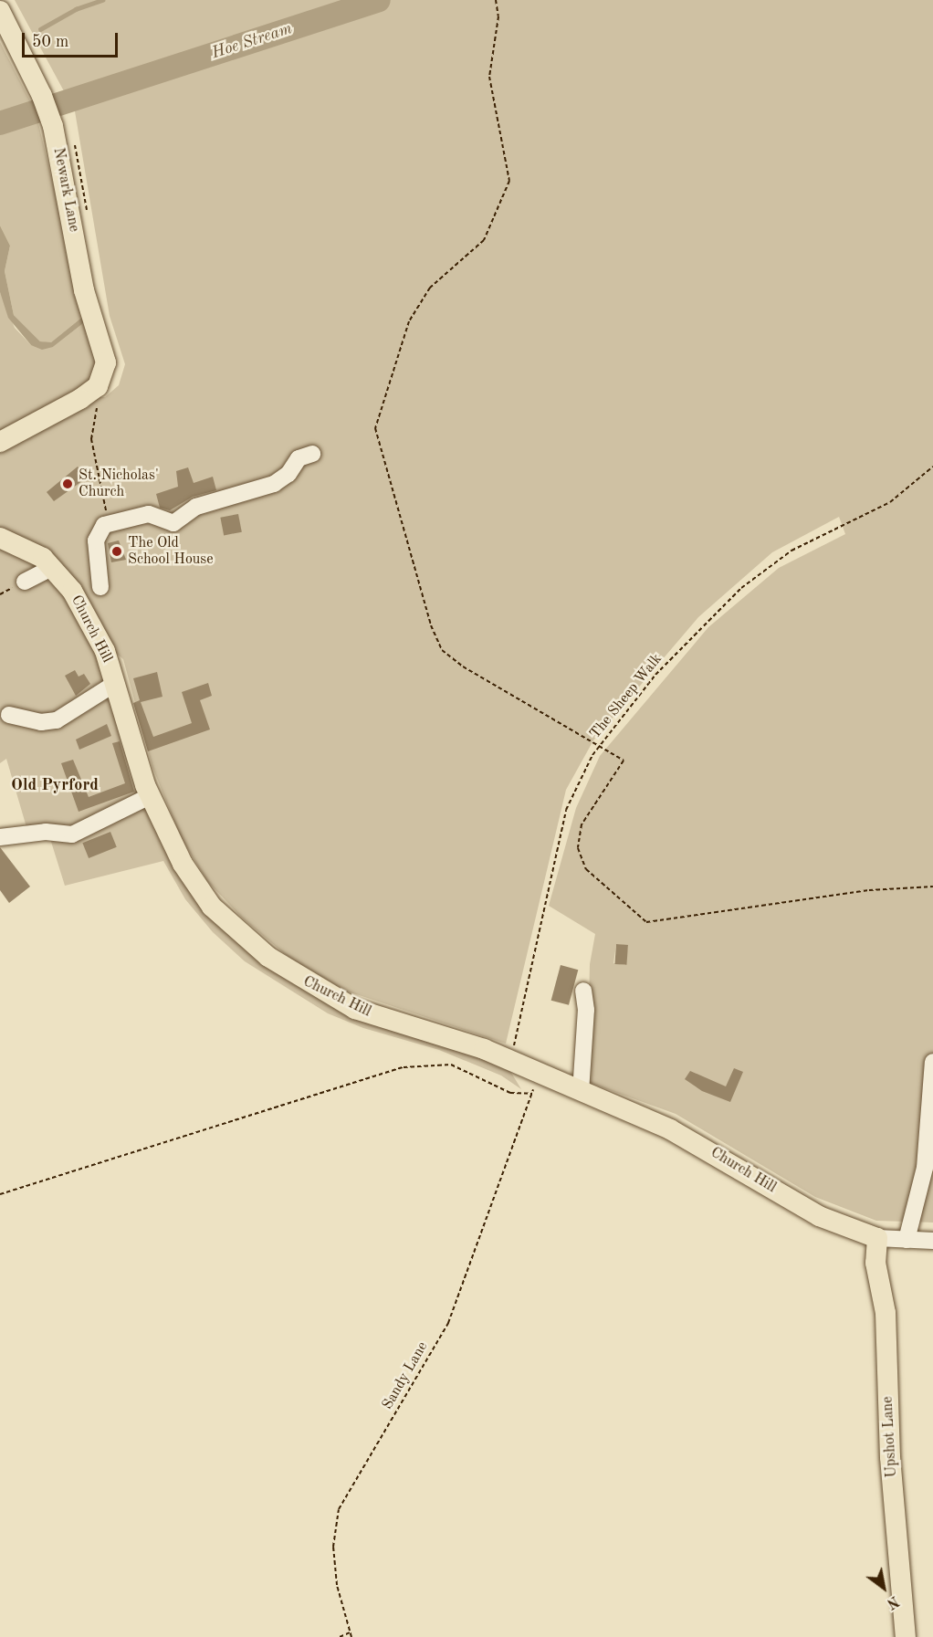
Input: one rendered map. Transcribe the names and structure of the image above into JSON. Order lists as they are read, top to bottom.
{
  "streets": {
    "main road": ["Newark Lane", "Church Hill", "Upshot Lane"],
    "path": ["The Sheep Walk", "Sandy Lane"]
  },
  "crossings": [
    ["Church Hill", "The Sheep Walk"],
    ["Church Hill", "Upshot Lane"]
  ],
  "districts": ["Old Pyrford"],
  "water": ["Hoe Stream"],
  "places": ["St. Nicholas' Church", "The Old School House"],
  "scale_bar": "50 m",
  "north": "bottom right"
}
